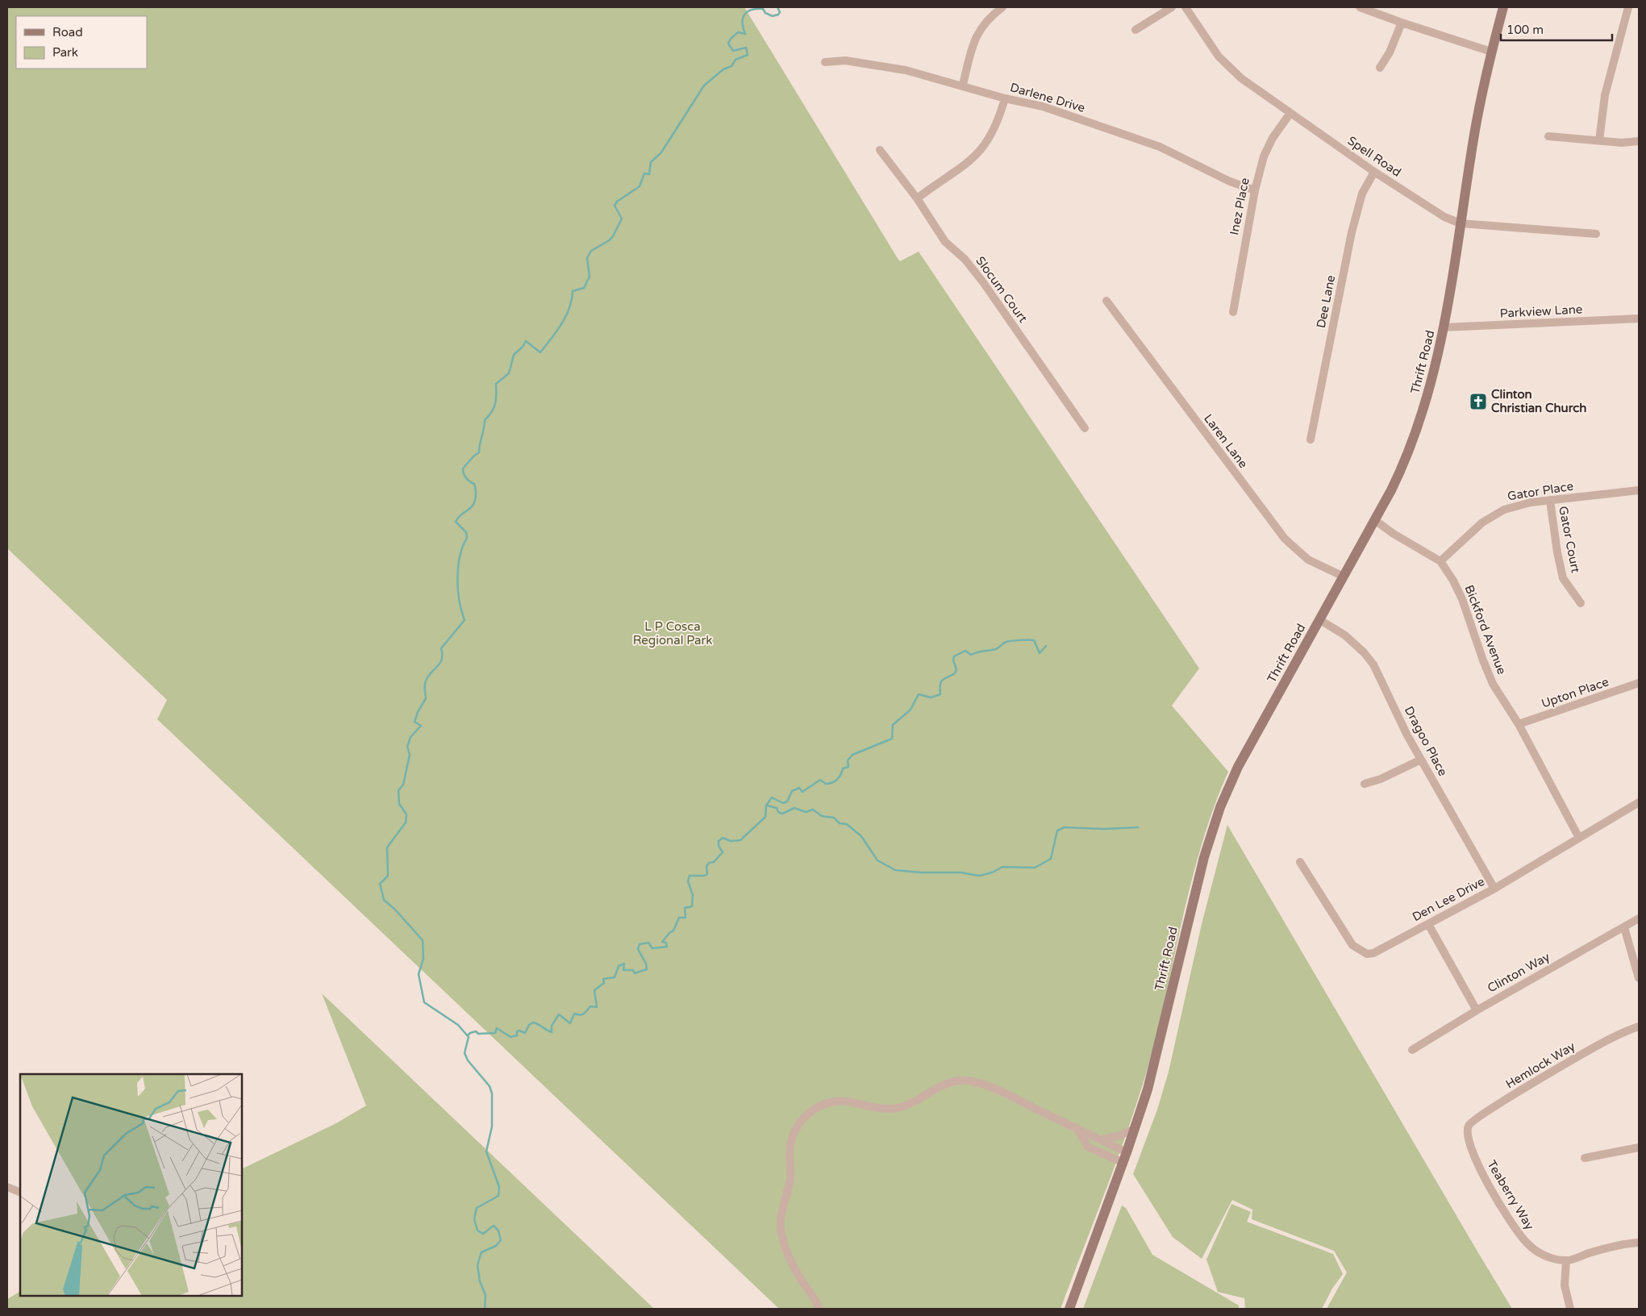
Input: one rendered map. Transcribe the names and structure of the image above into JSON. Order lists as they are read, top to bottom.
{
  "streets": {
    "street": [
      "Darlene Drive",
      "Spell Road",
      "Inez Place",
      "Slocum Court",
      "Dee Lane",
      "Parkview Lane",
      "Thrift Road",
      "Laren Lane",
      "Gator Place",
      "Gator Court",
      "Bickford Avenue",
      "Upton Place",
      "Dragoo Place",
      "Den Lee Drive",
      "Clinton Way",
      "Hemlock Way",
      "Teaberry Way"
    ]
  },
  "crossings": [
    ["Darlene Drive", "Inez Place"],
    ["Spell Road", "Inez Place"],
    ["Spell Road", "Dee Lane"],
    ["Spell Road", "Thrift Road"],
    ["Parkview Lane", "Thrift Road"],
    ["Thrift Road", "Laren Lane"],
    ["Thrift Road", "Bickford Avenue"],
    ["Thrift Road", "Dragoo Place"],
    ["Gator Place", "Gator Court"],
    ["Gator Place", "Bickford Avenue"],
    ["Bickford Avenue", "Upton Place"],
    ["Bickford Avenue", "Den Lee Drive"],
    ["Dragoo Place", "Den Lee Drive"],
    ["Hemlock Way", "Teaberry Way"]
  ],
  "parks": ["L P Cosca Regional Park"],
  "places": {
    "church": ["Clinton Christian Church"]
  },
  "legend": ["Road", "Park"],
  "scale_bar": "100 m"
}
